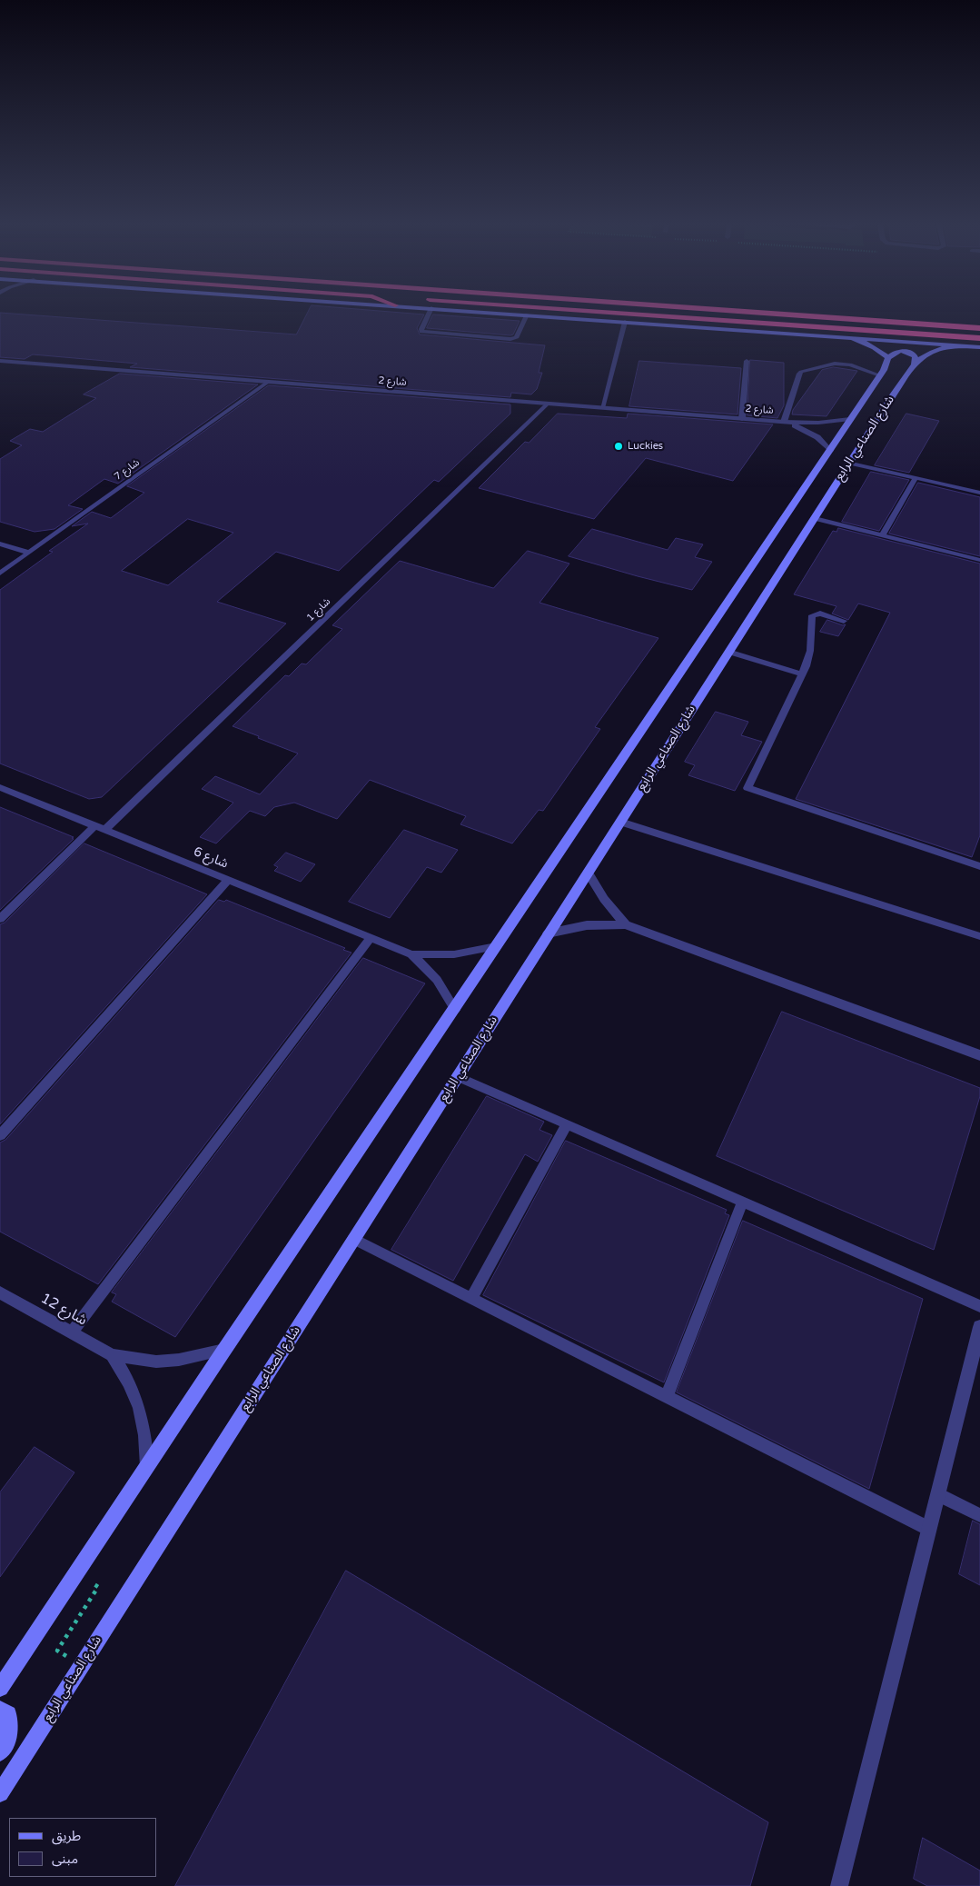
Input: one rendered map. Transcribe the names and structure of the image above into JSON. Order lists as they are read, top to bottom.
{
  "streets": {
    "main road": ["شارع الصناعي الرابع"],
    "street": ["شارع 2"],
    "lane": [
      "شارع 7",
      "شارع 1",
      "شارع 6",
      "شارع 12"
    ]
  },
  "crossings": [
    ["شارع 2", "شارع الصناعي الرابع"],
    ["شارع 2", "شارع 7"],
    ["شارع 2", "شارع 1"],
    ["شارع الصناعي الرابع", "شارع 6"],
    ["شارع الصناعي الرابع", "شارع 12"],
    ["شارع 1", "شارع 6"]
  ],
  "places": ["Luckies"],
  "legend": ["طريق", "مبنى"]
}
